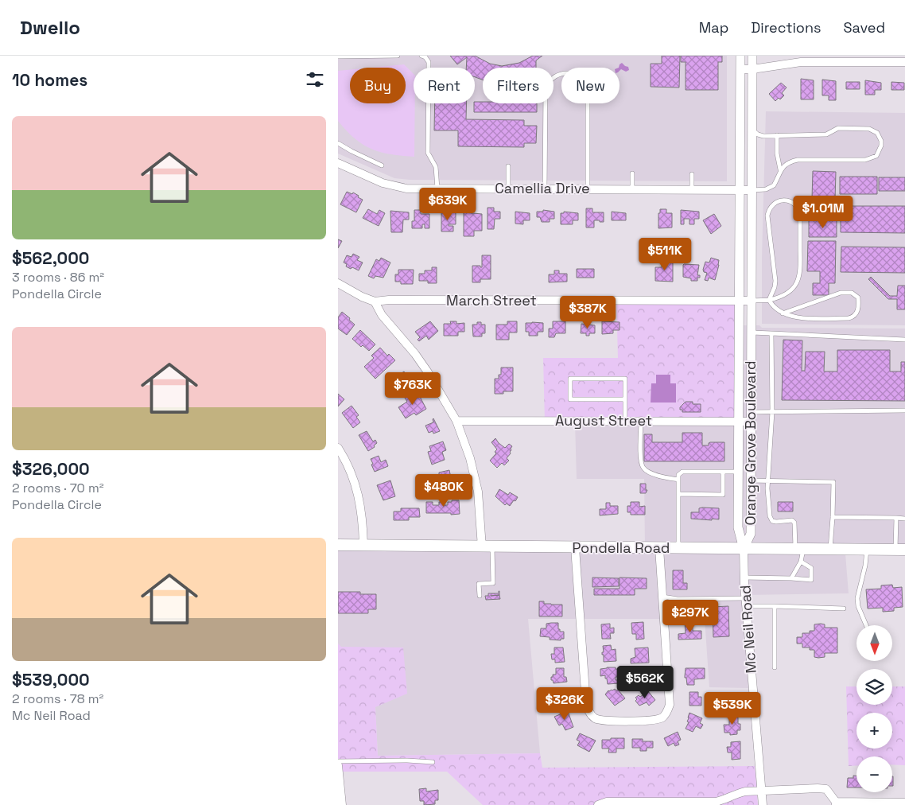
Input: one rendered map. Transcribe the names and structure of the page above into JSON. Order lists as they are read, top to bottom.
{
  "streets": {
    "main road": ["Pondella Road"],
    "street": [
      "Camellia Drive",
      "March Street",
      "August Street",
      "Orange Grove Boulevard",
      "Mc Neil Road"
    ]
  },
  "crossings": [
    ["Camellia Drive", "Orange Grove Boulevard"],
    ["March Street", "Orange Grove Boulevard"],
    ["August Street", "Orange Grove Boulevard"],
    ["Orange Grove Boulevard", "Pondella Road"],
    ["Orange Grove Boulevard", "Mc Neil Road"],
    ["Pondella Road", "Mc Neil Road"]
  ],
  "north": "bottom",
  "page": {
    "header": "Dwello",
    "nav": ["Map", "Directions", "Saved"],
    "heading": "10 homes",
    "chip": [
      "Buy",
      "Rent",
      "Filters",
      "New"
    ],
    "list": [
      {
        "name": "$562,000",
        "note": "3 rooms · 86 m² · Pondella Circle"
      },
      {
        "name": "$326,000",
        "note": "2 rooms · 70 m² · Pondella Circle"
      },
      {
        "name": "$539,000",
        "note": "2 rooms · 78 m² · Mc Neil Road"
      }
    ],
    "price": [
      "$639K",
      "$1.01M",
      "$511K",
      "$387K",
      "$763K",
      "$480K",
      "$297K",
      "$562K",
      "$326K",
      "$539K"
    ],
    "map_buttons": ["+", "−"]
  }
}
